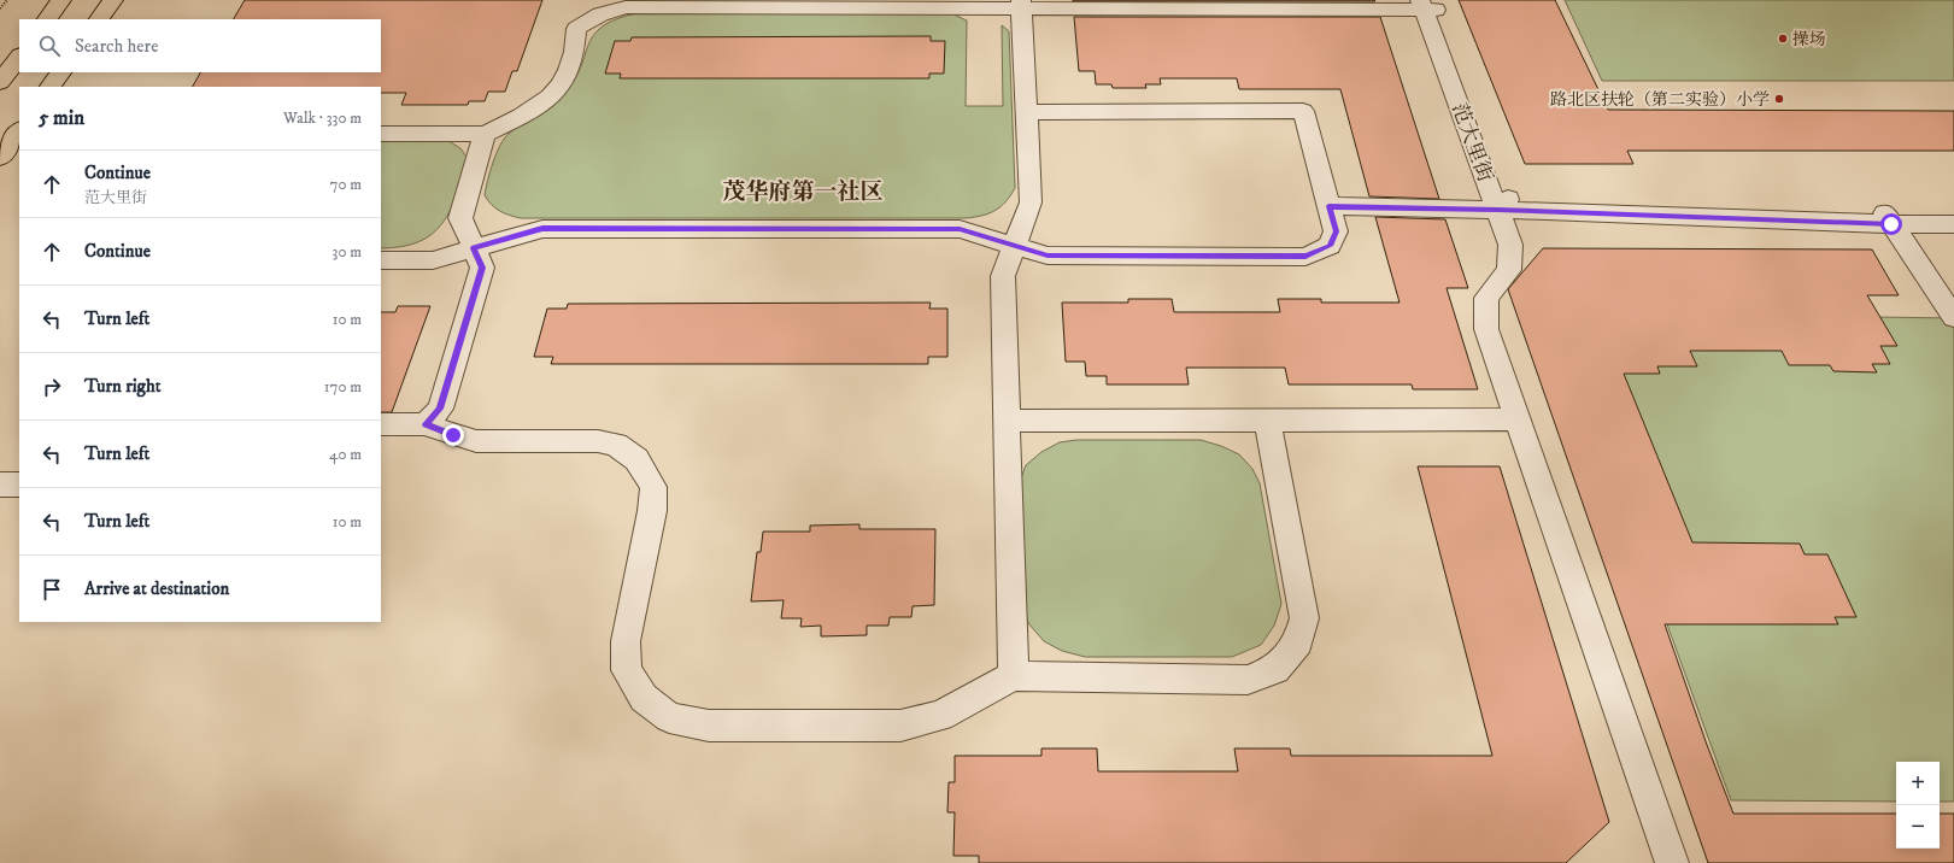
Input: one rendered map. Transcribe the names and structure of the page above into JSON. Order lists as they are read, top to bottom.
{
  "streets": {
    "street": ["范大里街"]
  },
  "districts": ["茂华府第一社区"],
  "places": ["操场", "路北区扶轮（第二实验）小学"],
  "page": {
    "search": "Search here",
    "heading": ["5 min", "Walk · 330 m"],
    "list": [
      ["Continue", "范大里街", "70 m"],
      ["Continue", "30 m"],
      ["Turn left", "10 m"],
      ["Turn right", "170 m"],
      ["Turn left", "40 m"],
      ["Turn left", "10 m"],
      "Arrive at destination"
    ],
    "map_buttons": ["+", "−"]
  }
}
